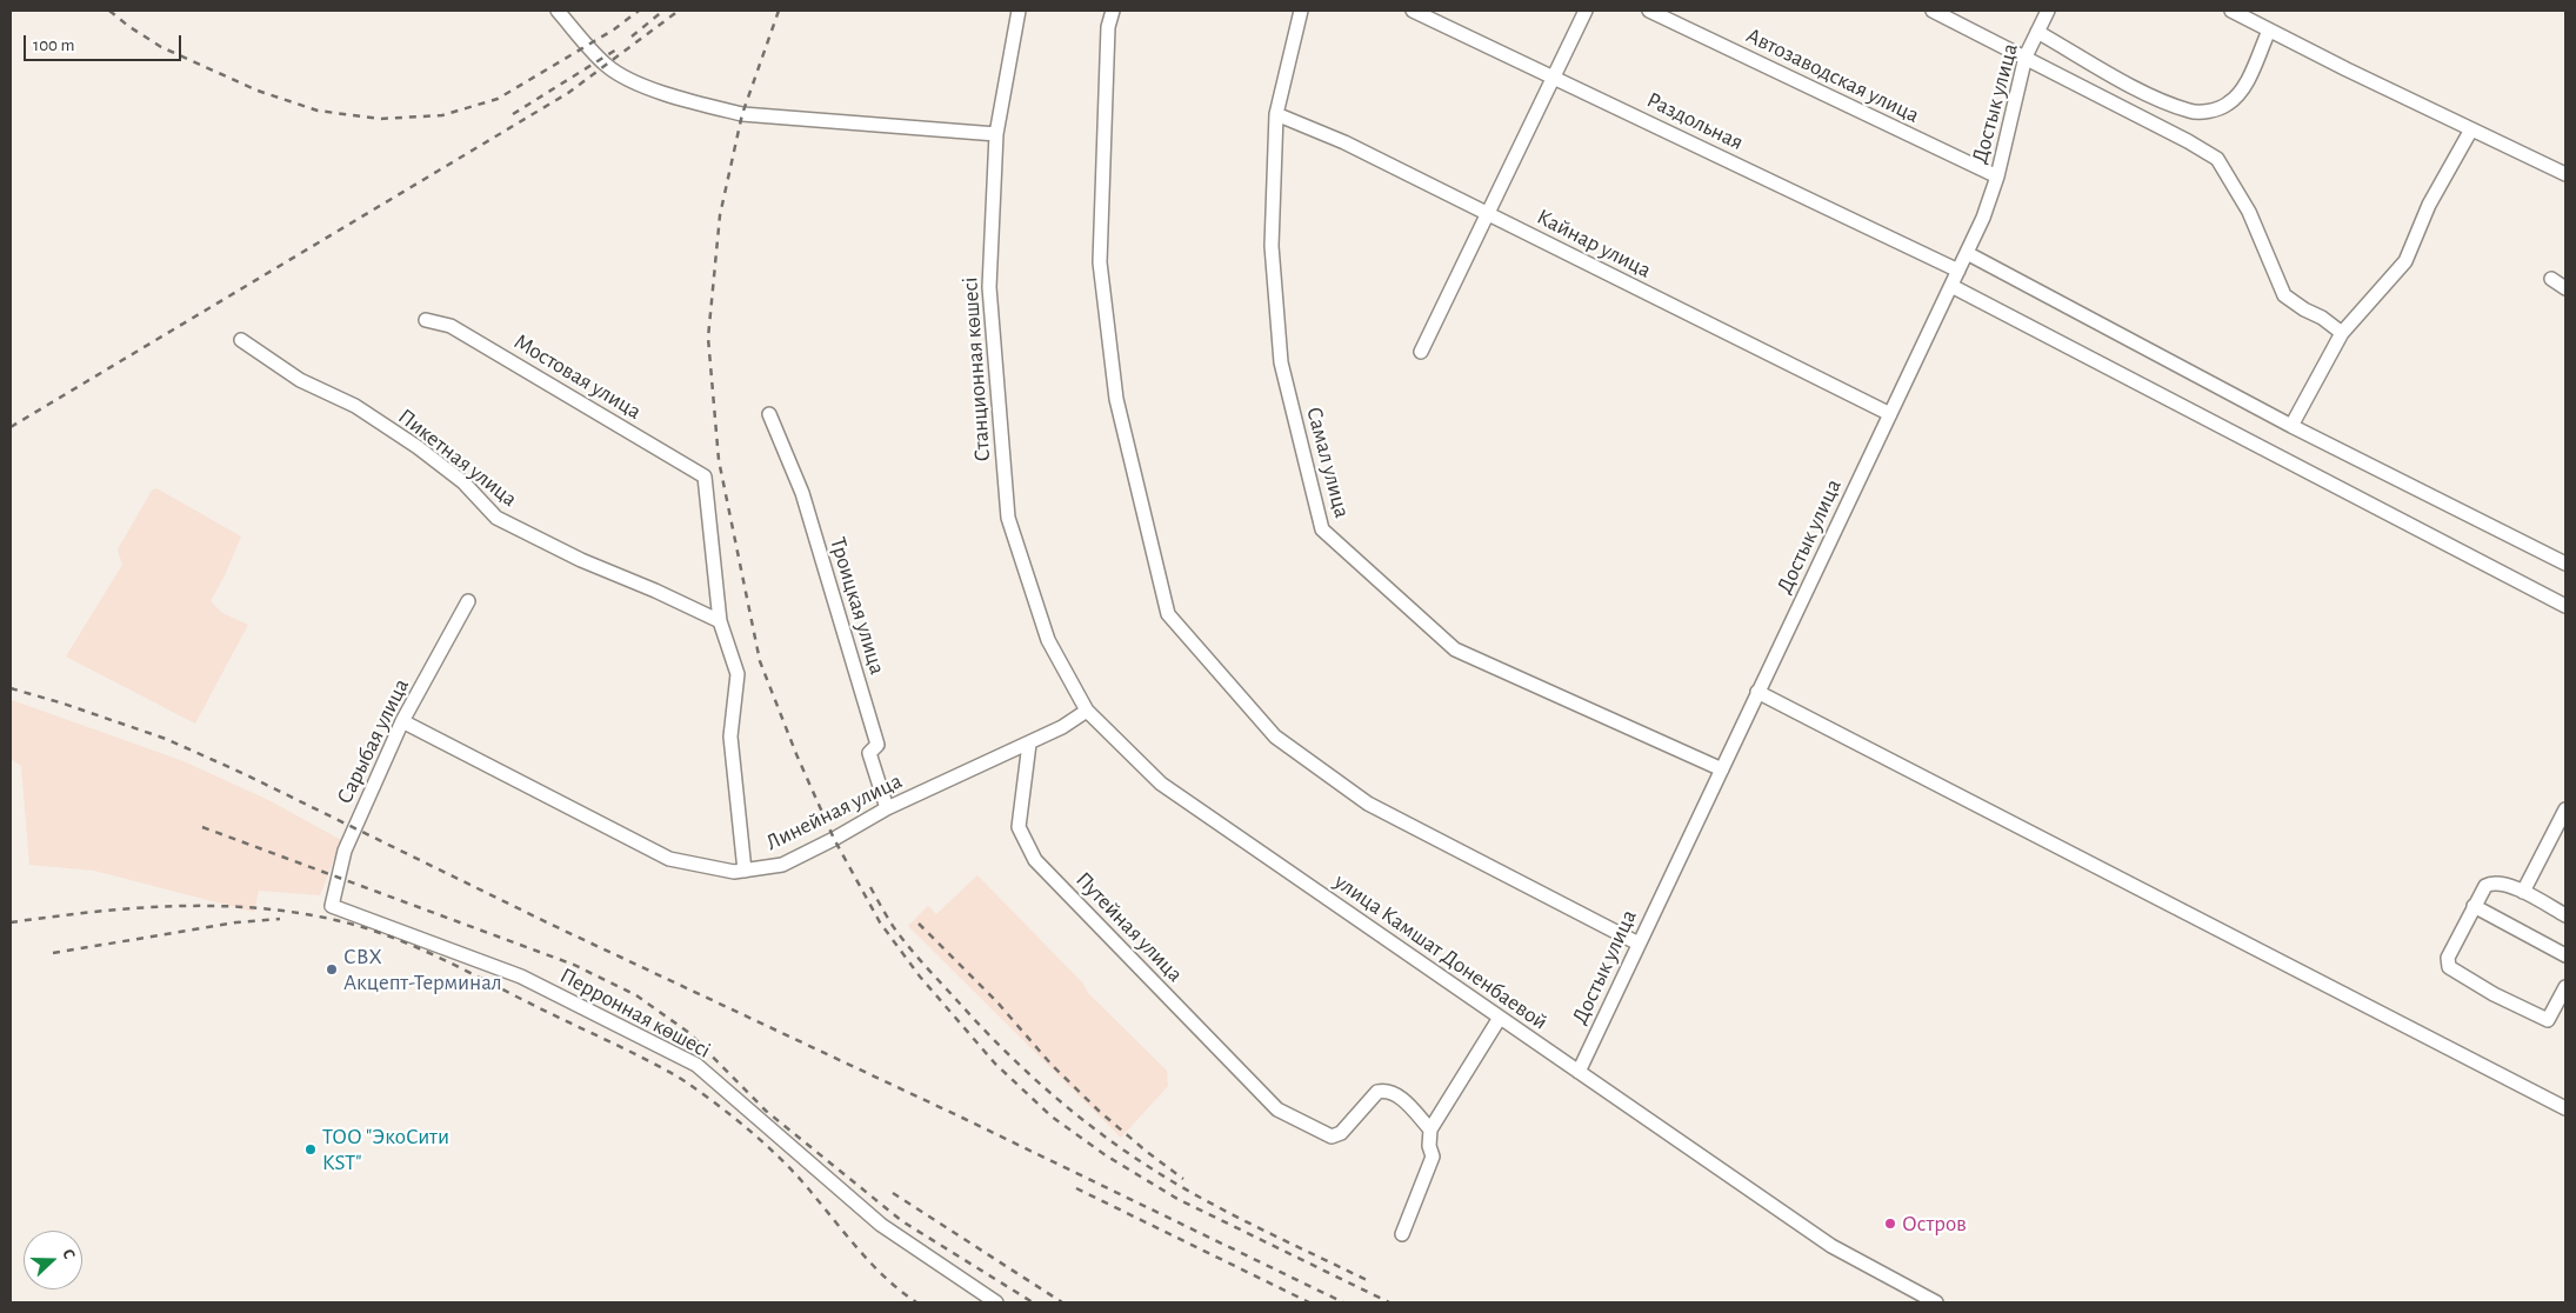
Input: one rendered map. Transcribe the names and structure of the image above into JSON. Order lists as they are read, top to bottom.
{
  "streets": {
    "street": [
      "Автозаводская улица",
      "Достык улица",
      "Раздольная",
      "Кайнар улица",
      "Станционная көшесі",
      "Мостовая улица",
      "Пикетная улица",
      "Самал улица",
      "Троицкая улица",
      "Сарыбая улица",
      "Линейная улица",
      "Путейная улица",
      "улица Камшат Доненбаевой",
      "Перронная көшесі"
    ]
  },
  "crossings": [
    ["Автозаводская улица", "Достык улица"],
    ["Достык улица", "Раздольная"],
    ["Достык улица", "Кайнар улица"],
    ["Достык улица", "Самал улица"],
    ["Достык улица", "улица Камшат Доненбаевой"],
    ["Кайнар улица", "Самал улица"],
    ["Станционная көшесі", "Линейная улица"],
    ["Станционная көшесі", "улица Камшат Доненбаевой"],
    ["Мостовая улица", "Пикетная улица"],
    ["Троицкая улица", "Линейная улица"],
    ["Сарыбая улица", "Линейная улица"],
    ["Сарыбая улица", "Перронная көшесі"],
    ["Линейная улица", "Путейная улица"],
    ["Линейная улица", "улица Камшат Доненбаевой"]
  ],
  "places": ["СВХ Акцепт-Терминал", "ТОО \"ЭкоСити KST\"", "Остров"],
  "scale_bar": "100 m",
  "north": "right"
}
